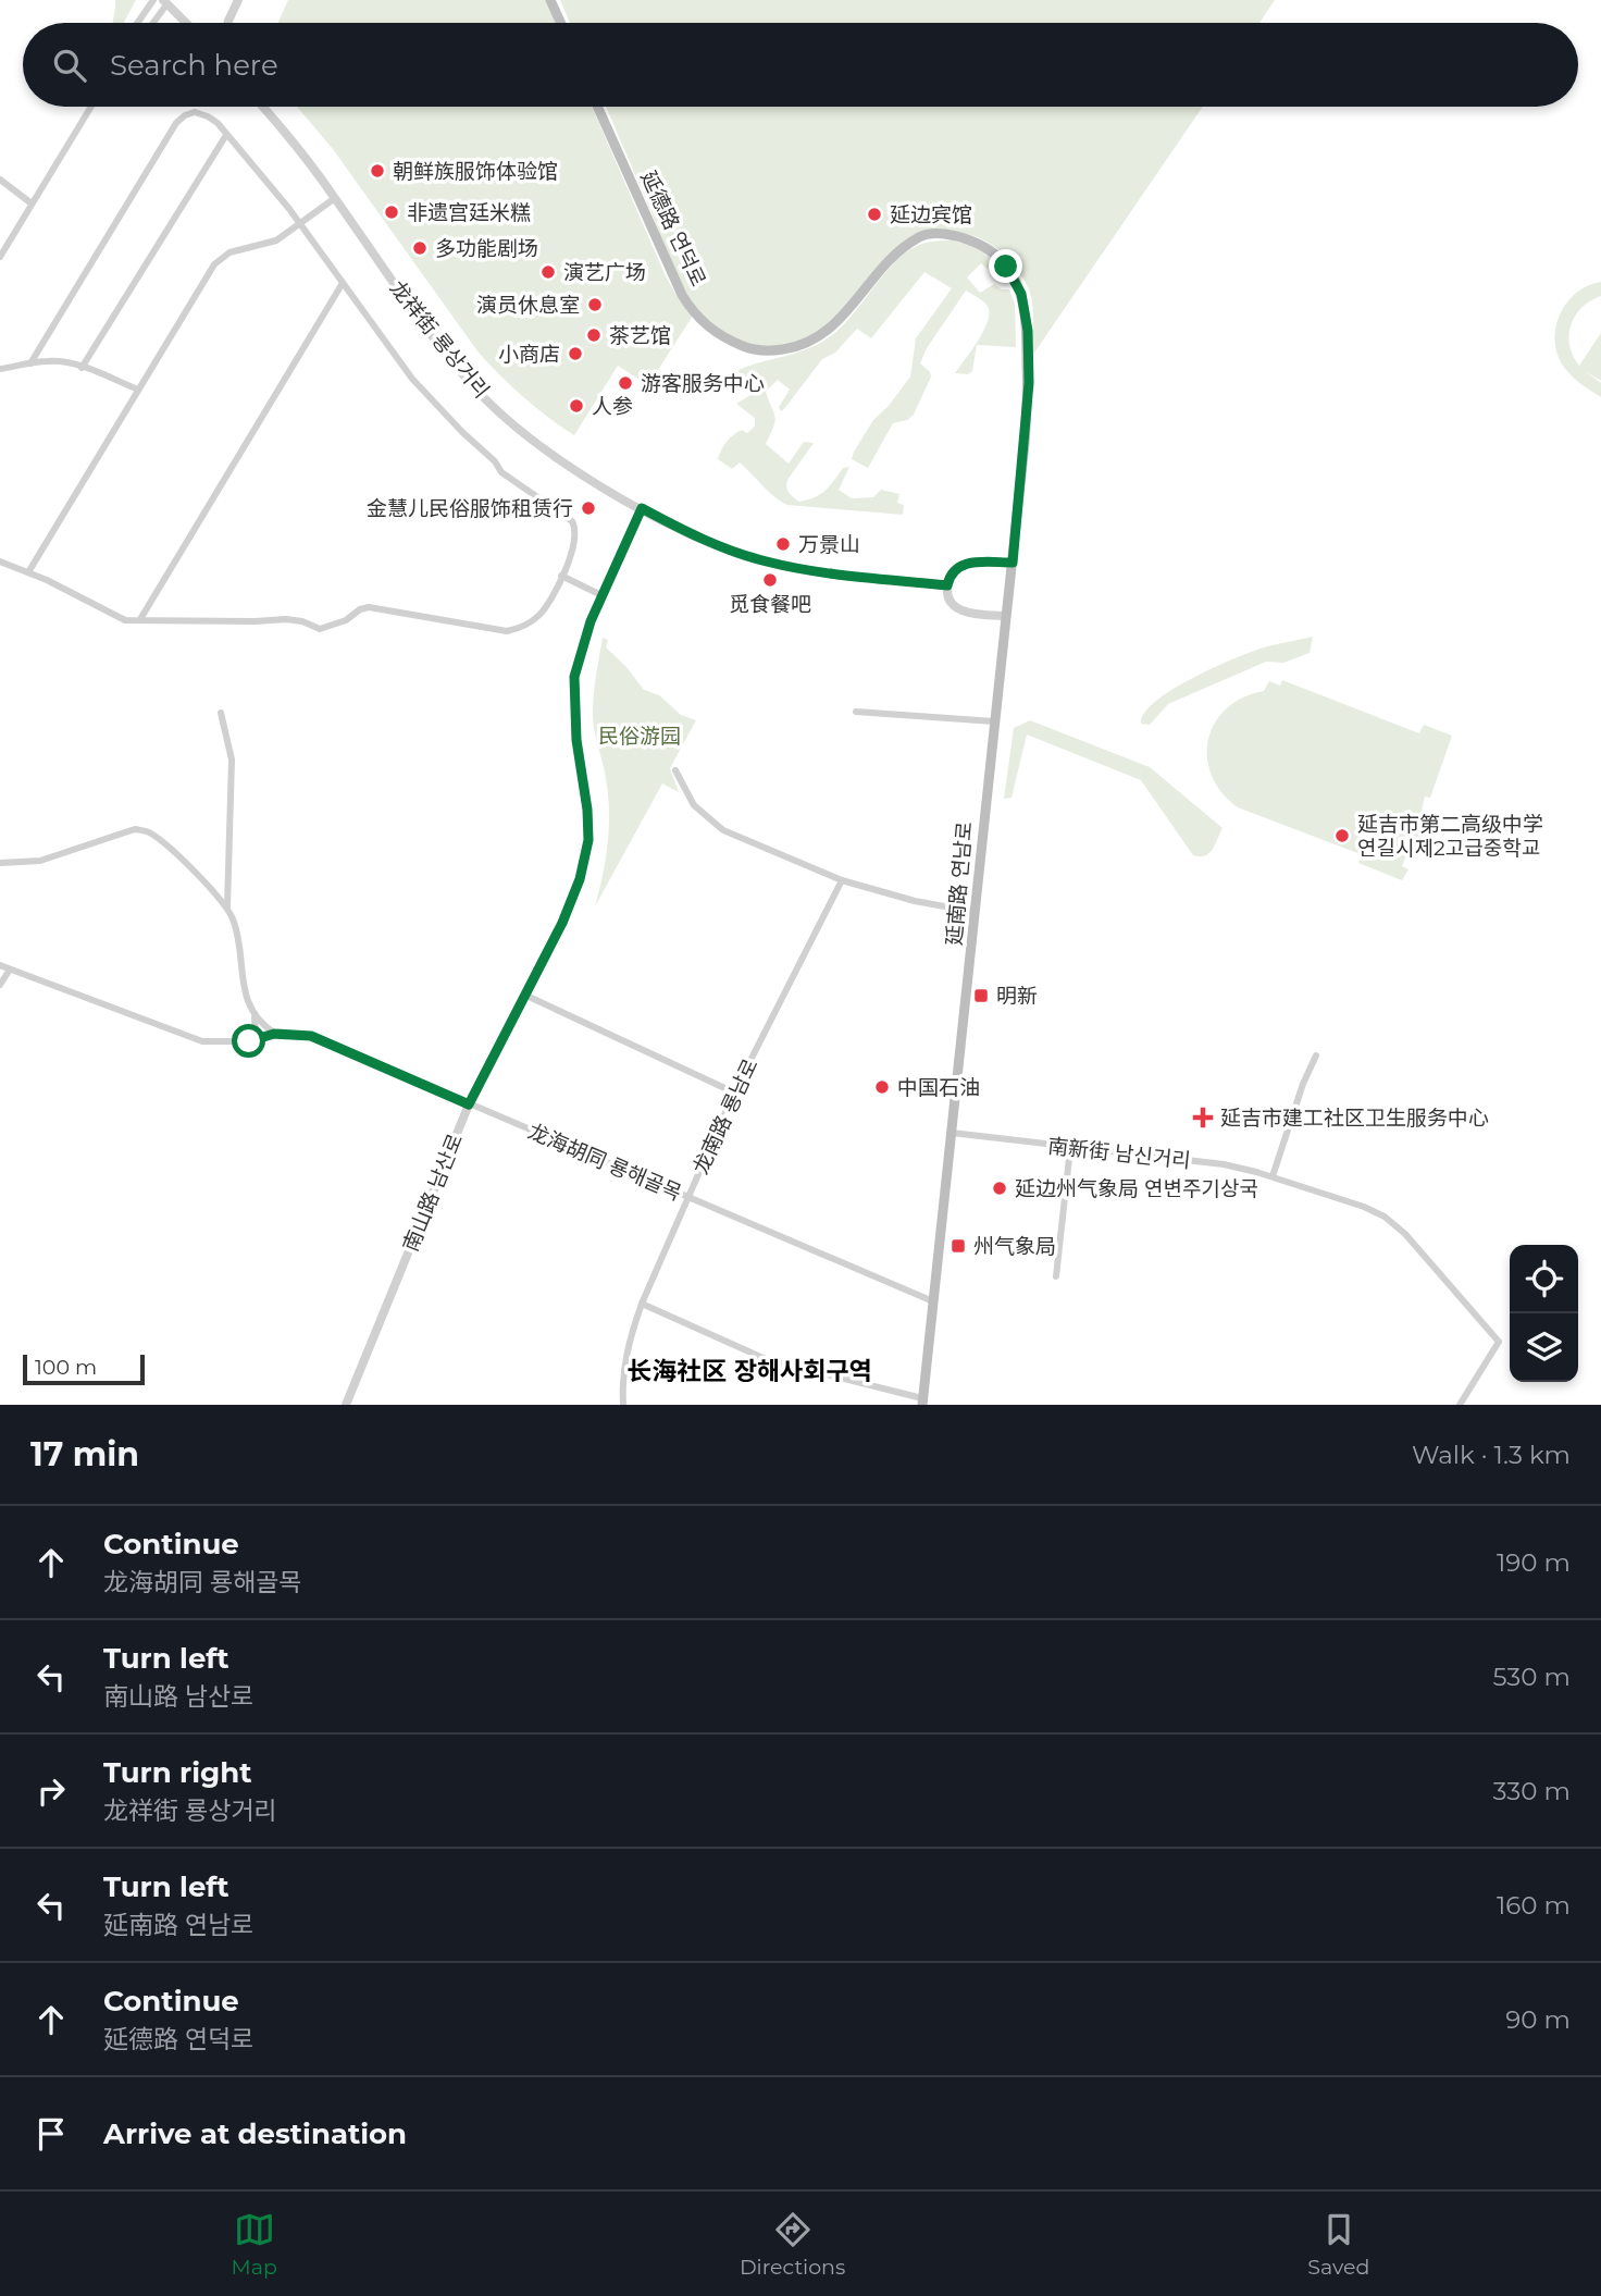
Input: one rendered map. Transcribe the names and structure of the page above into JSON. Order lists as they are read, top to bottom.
{
  "streets": {
    "main road": ["延德路 연덕로", "延南路 연남로"],
    "street": [
      "龙祥街 룡상거리",
      "龙南路 룡남로",
      "南新街 남신거리",
      "龙海胡同 룡해골목",
      "南山路 남산로"
    ]
  },
  "crossings": [
    ["延德路 연덕로", "延南路 연남로"],
    ["龙祥街 룡상거리", "南山路 남산로"],
    ["延南路 연남로", "南新街 남신거리"],
    ["延南路 연남로", "龙海胡同 룡해골목"],
    ["龙南路 룡남로", "龙海胡同 룡해골목"],
    ["龙海胡同 룡해골목", "南山路 남산로"]
  ],
  "districts": ["长海社区 장해사회구역"],
  "parks": ["民俗游园"],
  "places": {
    "other": [
      "朝鲜族服饰体验馆",
      "非遗宫廷米糕",
      "延边宾馆",
      "多功能剧场",
      "演艺广场",
      "演员休息室",
      "茶艺馆",
      "小商店",
      "游客服务中心",
      "人参",
      "金慧儿民俗服饰租赁行",
      "万景山",
      "觅食餐吧",
      "延吉市第二高级中学 연길시제2고급중학교",
      "中国石油",
      "延边州气象局 연변주기상국"
    ],
    "transit": ["明新", "州气象局"],
    "health": ["延吉市建工社区卫生服务中心"]
  },
  "scale_bar": "100 m",
  "page": {
    "search": "Search here",
    "scale": "100 m",
    "heading": ["17 min", "Walk · 1.3 km"],
    "list": [
      ["Continue", "龙海胡同 룡해골목", "190 m"],
      ["Turn left", "南山路 남산로", "530 m"],
      ["Turn right", "龙祥街 룡상거리", "330 m"],
      ["Turn left", "延南路 연남로", "160 m"],
      ["Continue", "延德路 연덕로", "90 m"],
      "Arrive at destination"
    ],
    "nav": ["Map", "Directions", "Saved"]
  }
}
